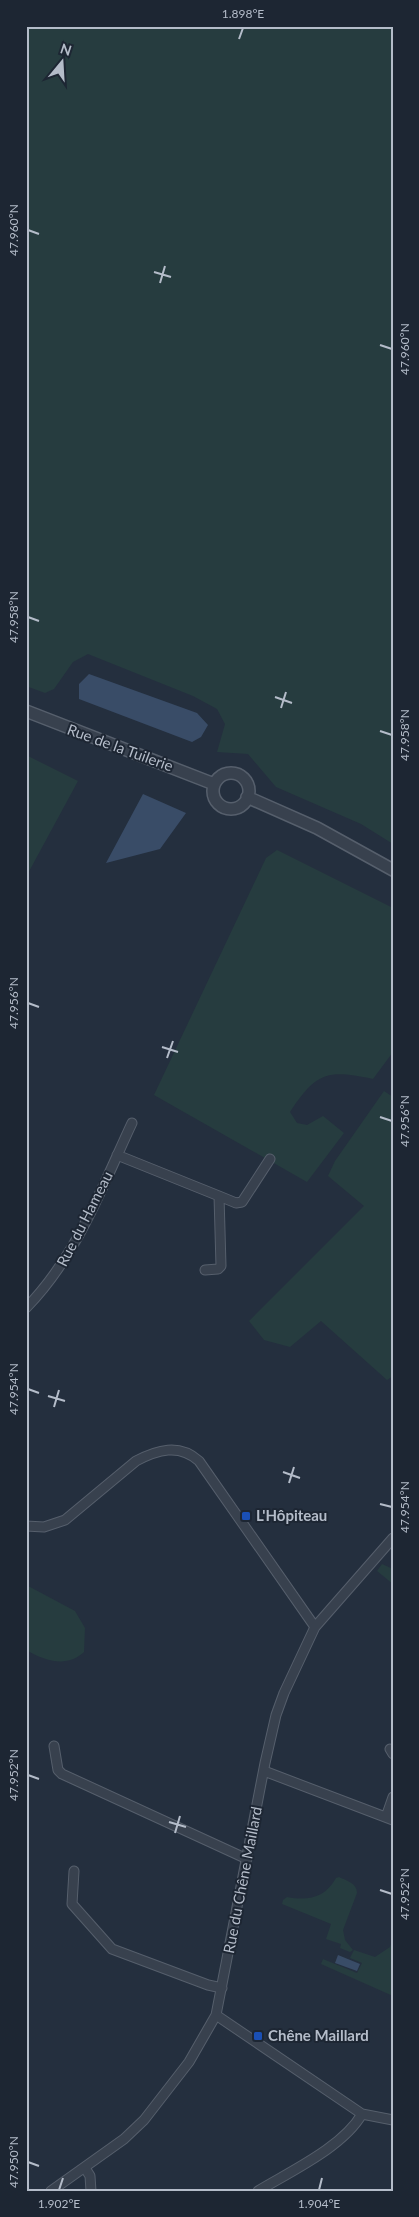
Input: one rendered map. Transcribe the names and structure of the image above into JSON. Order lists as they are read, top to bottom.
{
  "streets": {
    "street": ["Rue de la Tuilerie", "Rue du Hameau", "Rue du Chêne Maillard"]
  },
  "places": {
    "transit": ["L'Hôpiteau", "Chêne Maillard"]
  },
  "north": "top",
  "coordinates": [
    "1.898°E",
    "47.960°N",
    "47.958°N",
    "47.956°N",
    "47.954°N",
    "47.952°N",
    "47.950°N",
    "1.902°E",
    "1.904°E"
  ]
}
